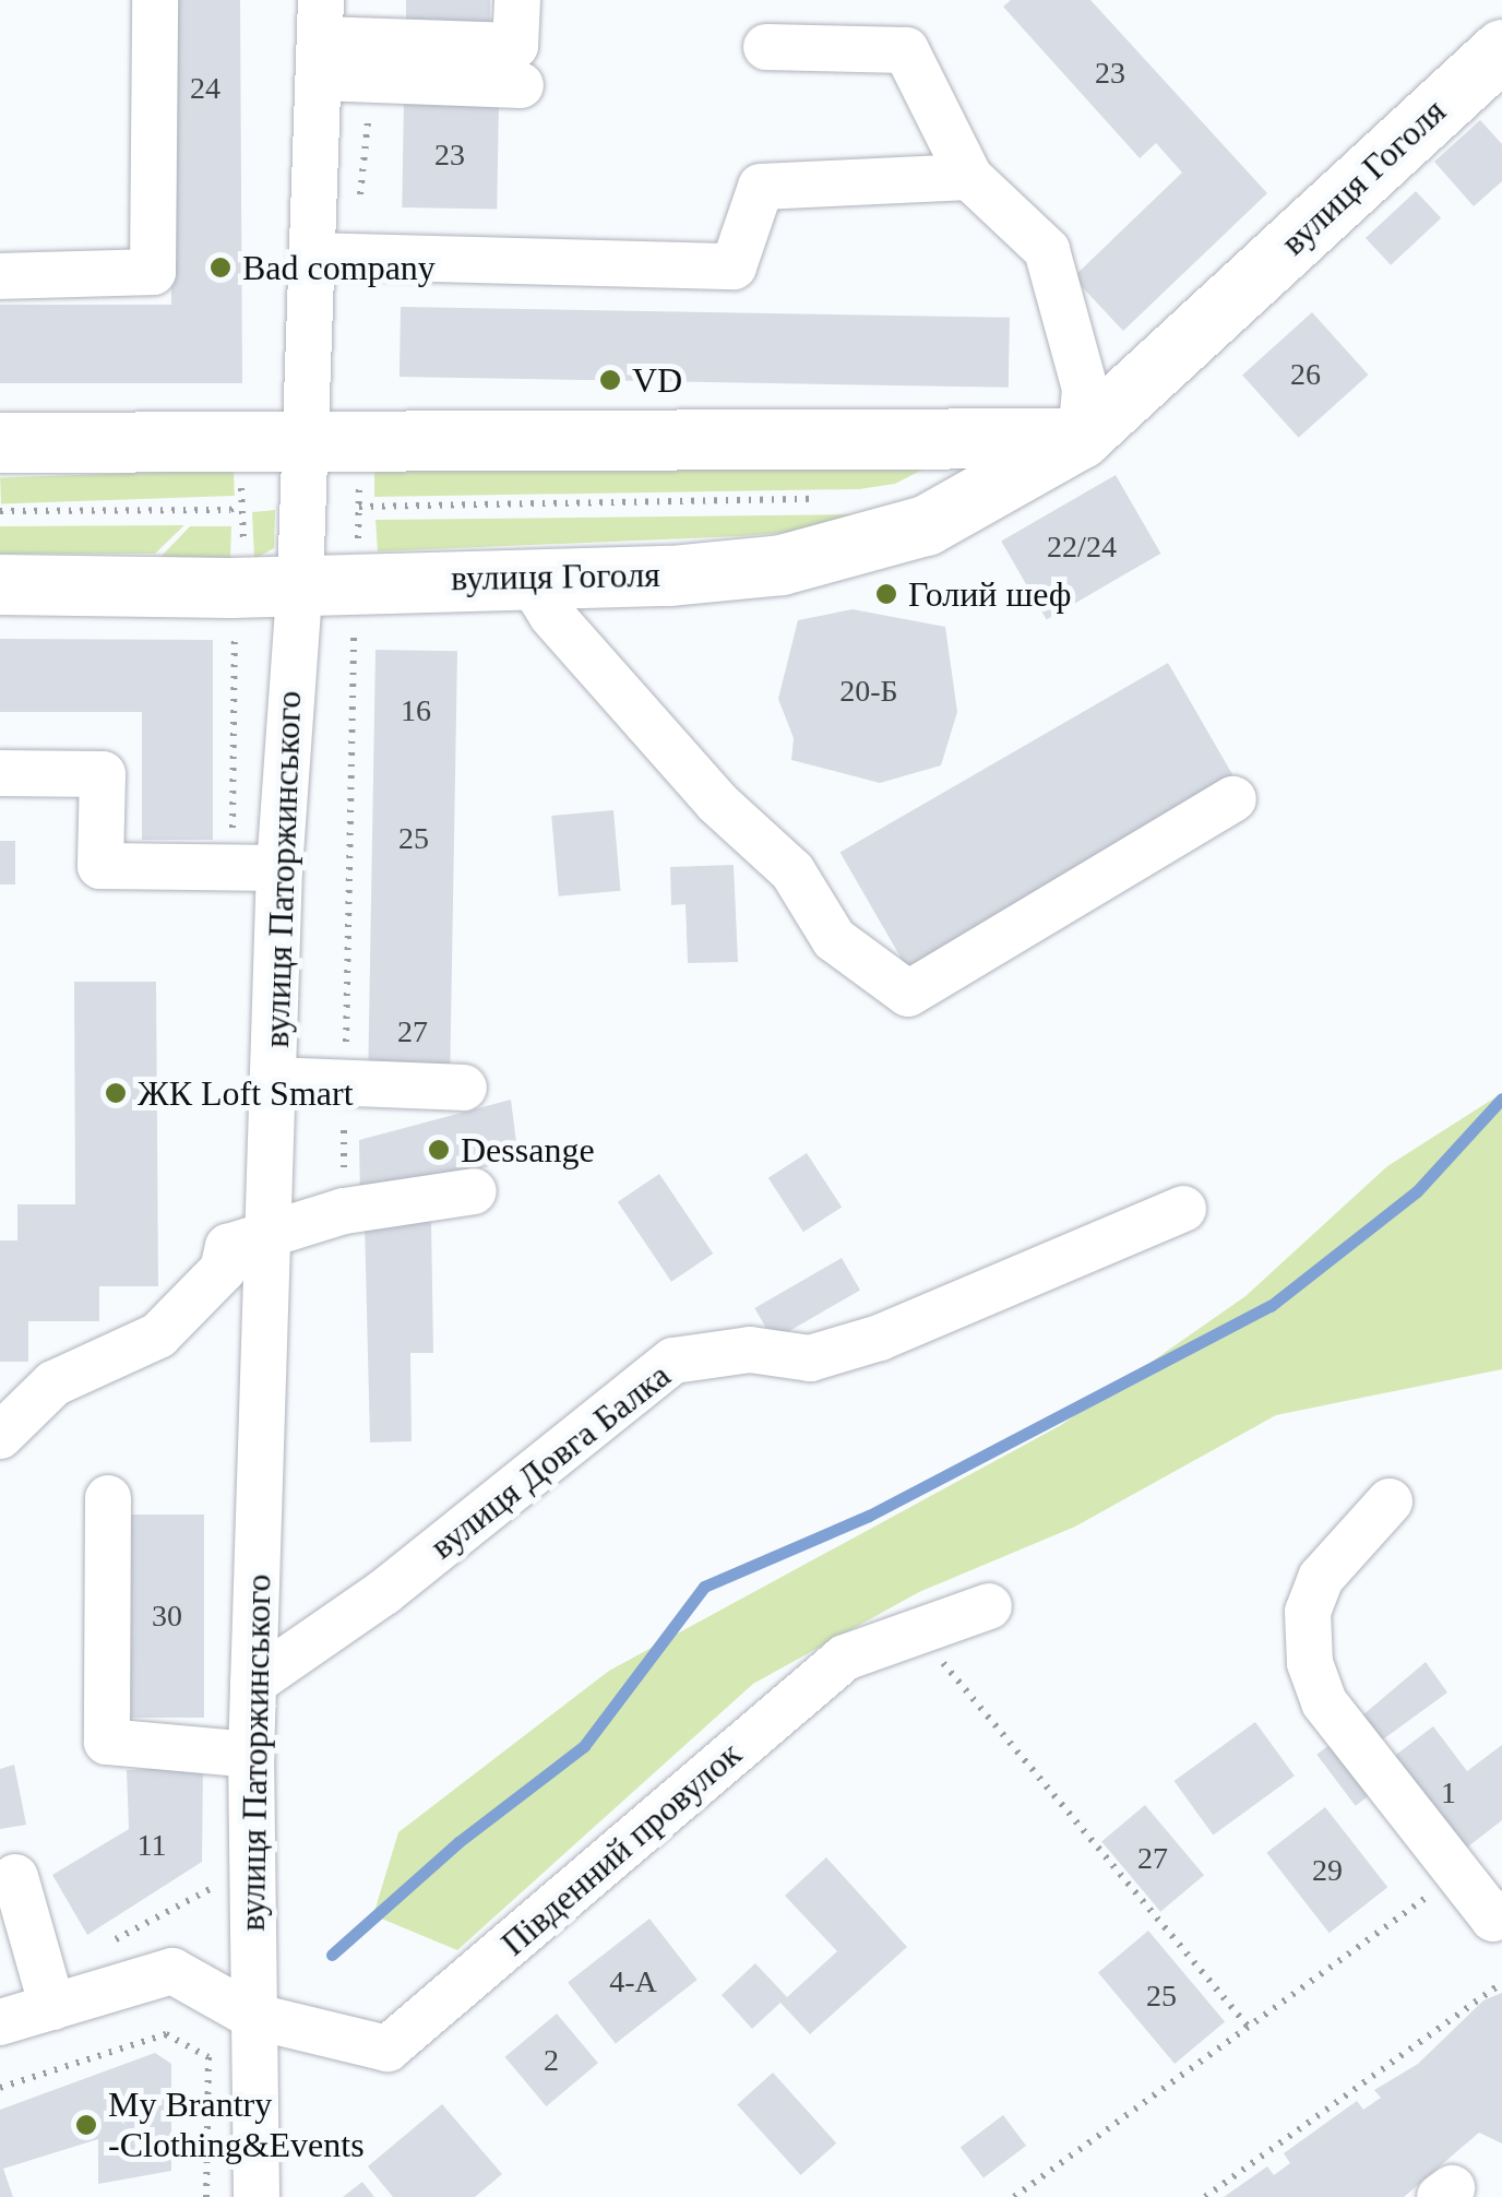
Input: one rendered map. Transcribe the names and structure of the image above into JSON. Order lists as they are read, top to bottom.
{
  "streets": {
    "main road": ["вулиця Гоголя"],
    "street": ["вулиця Паторжинського", "вулиця Довга Балка", "Південний провулок"]
  },
  "crossings": [
    ["вулиця Гоголя", "вулиця Паторжинського"],
    ["вулиця Паторжинського", "вулиця Довга Балка"],
    ["вулиця Паторжинського", "Південний провулок"]
  ],
  "places": [
    "Bad company",
    "VD",
    "Голий шеф",
    "ЖК Loft Smart",
    "Dessange",
    "My Brantry -Clothing&Events"
  ],
  "house_numbers": [
    "23",
    "24",
    "23",
    "26",
    "22/24",
    "20-Б",
    "16",
    "25",
    "27",
    "30",
    "1",
    "11",
    "27",
    "29",
    "4-А",
    "25",
    "2"
  ]
}
